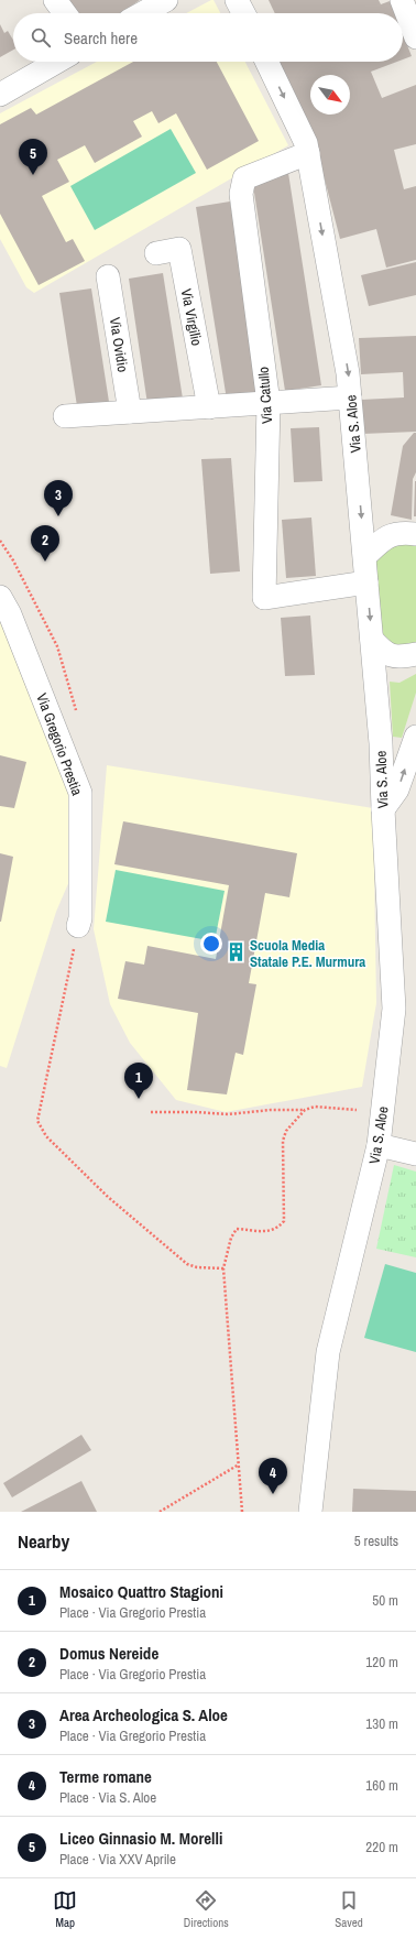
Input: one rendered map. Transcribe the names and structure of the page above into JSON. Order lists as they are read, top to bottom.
{
  "streets": {
    "street": [
      "Via Virgilio",
      "Via Ovidio",
      "Via Catullo",
      "Via S. Aloe",
      "Via Gregorio Prestia"
    ]
  },
  "crossings": [
    ["Via Catullo", "Via S. Aloe"]
  ],
  "one_way": ["Via S. Aloe"],
  "places": {
    "building": ["Scuola Media Statale P.E. Murmura"]
  },
  "north": "bottom right",
  "page": {
    "search": "Search here",
    "pins": [
      "5",
      "3",
      "2",
      "1",
      "4"
    ],
    "heading": ["Nearby", "5 results"],
    "list": [
      {
        "mark": "1",
        "name": "Mosaico Quattro Stagioni",
        "note": "Place · Via Gregorio Prestia",
        "value": "50 m"
      },
      {
        "mark": "2",
        "name": "Domus Nereide",
        "note": "Place · Via Gregorio Prestia",
        "value": "120 m"
      },
      {
        "mark": "3",
        "name": "Area Archeologica S. Aloe",
        "note": "Place · Via Gregorio Prestia",
        "value": "130 m"
      },
      {
        "mark": "4",
        "name": "Terme romane",
        "note": "Place · Via S. Aloe",
        "value": "160 m"
      },
      {
        "mark": "5",
        "name": "Liceo Ginnasio M. Morelli",
        "note": "Place · Via XXV Aprile",
        "value": "220 m"
      }
    ],
    "nav": ["Map", "Directions", "Saved"]
  }
}
